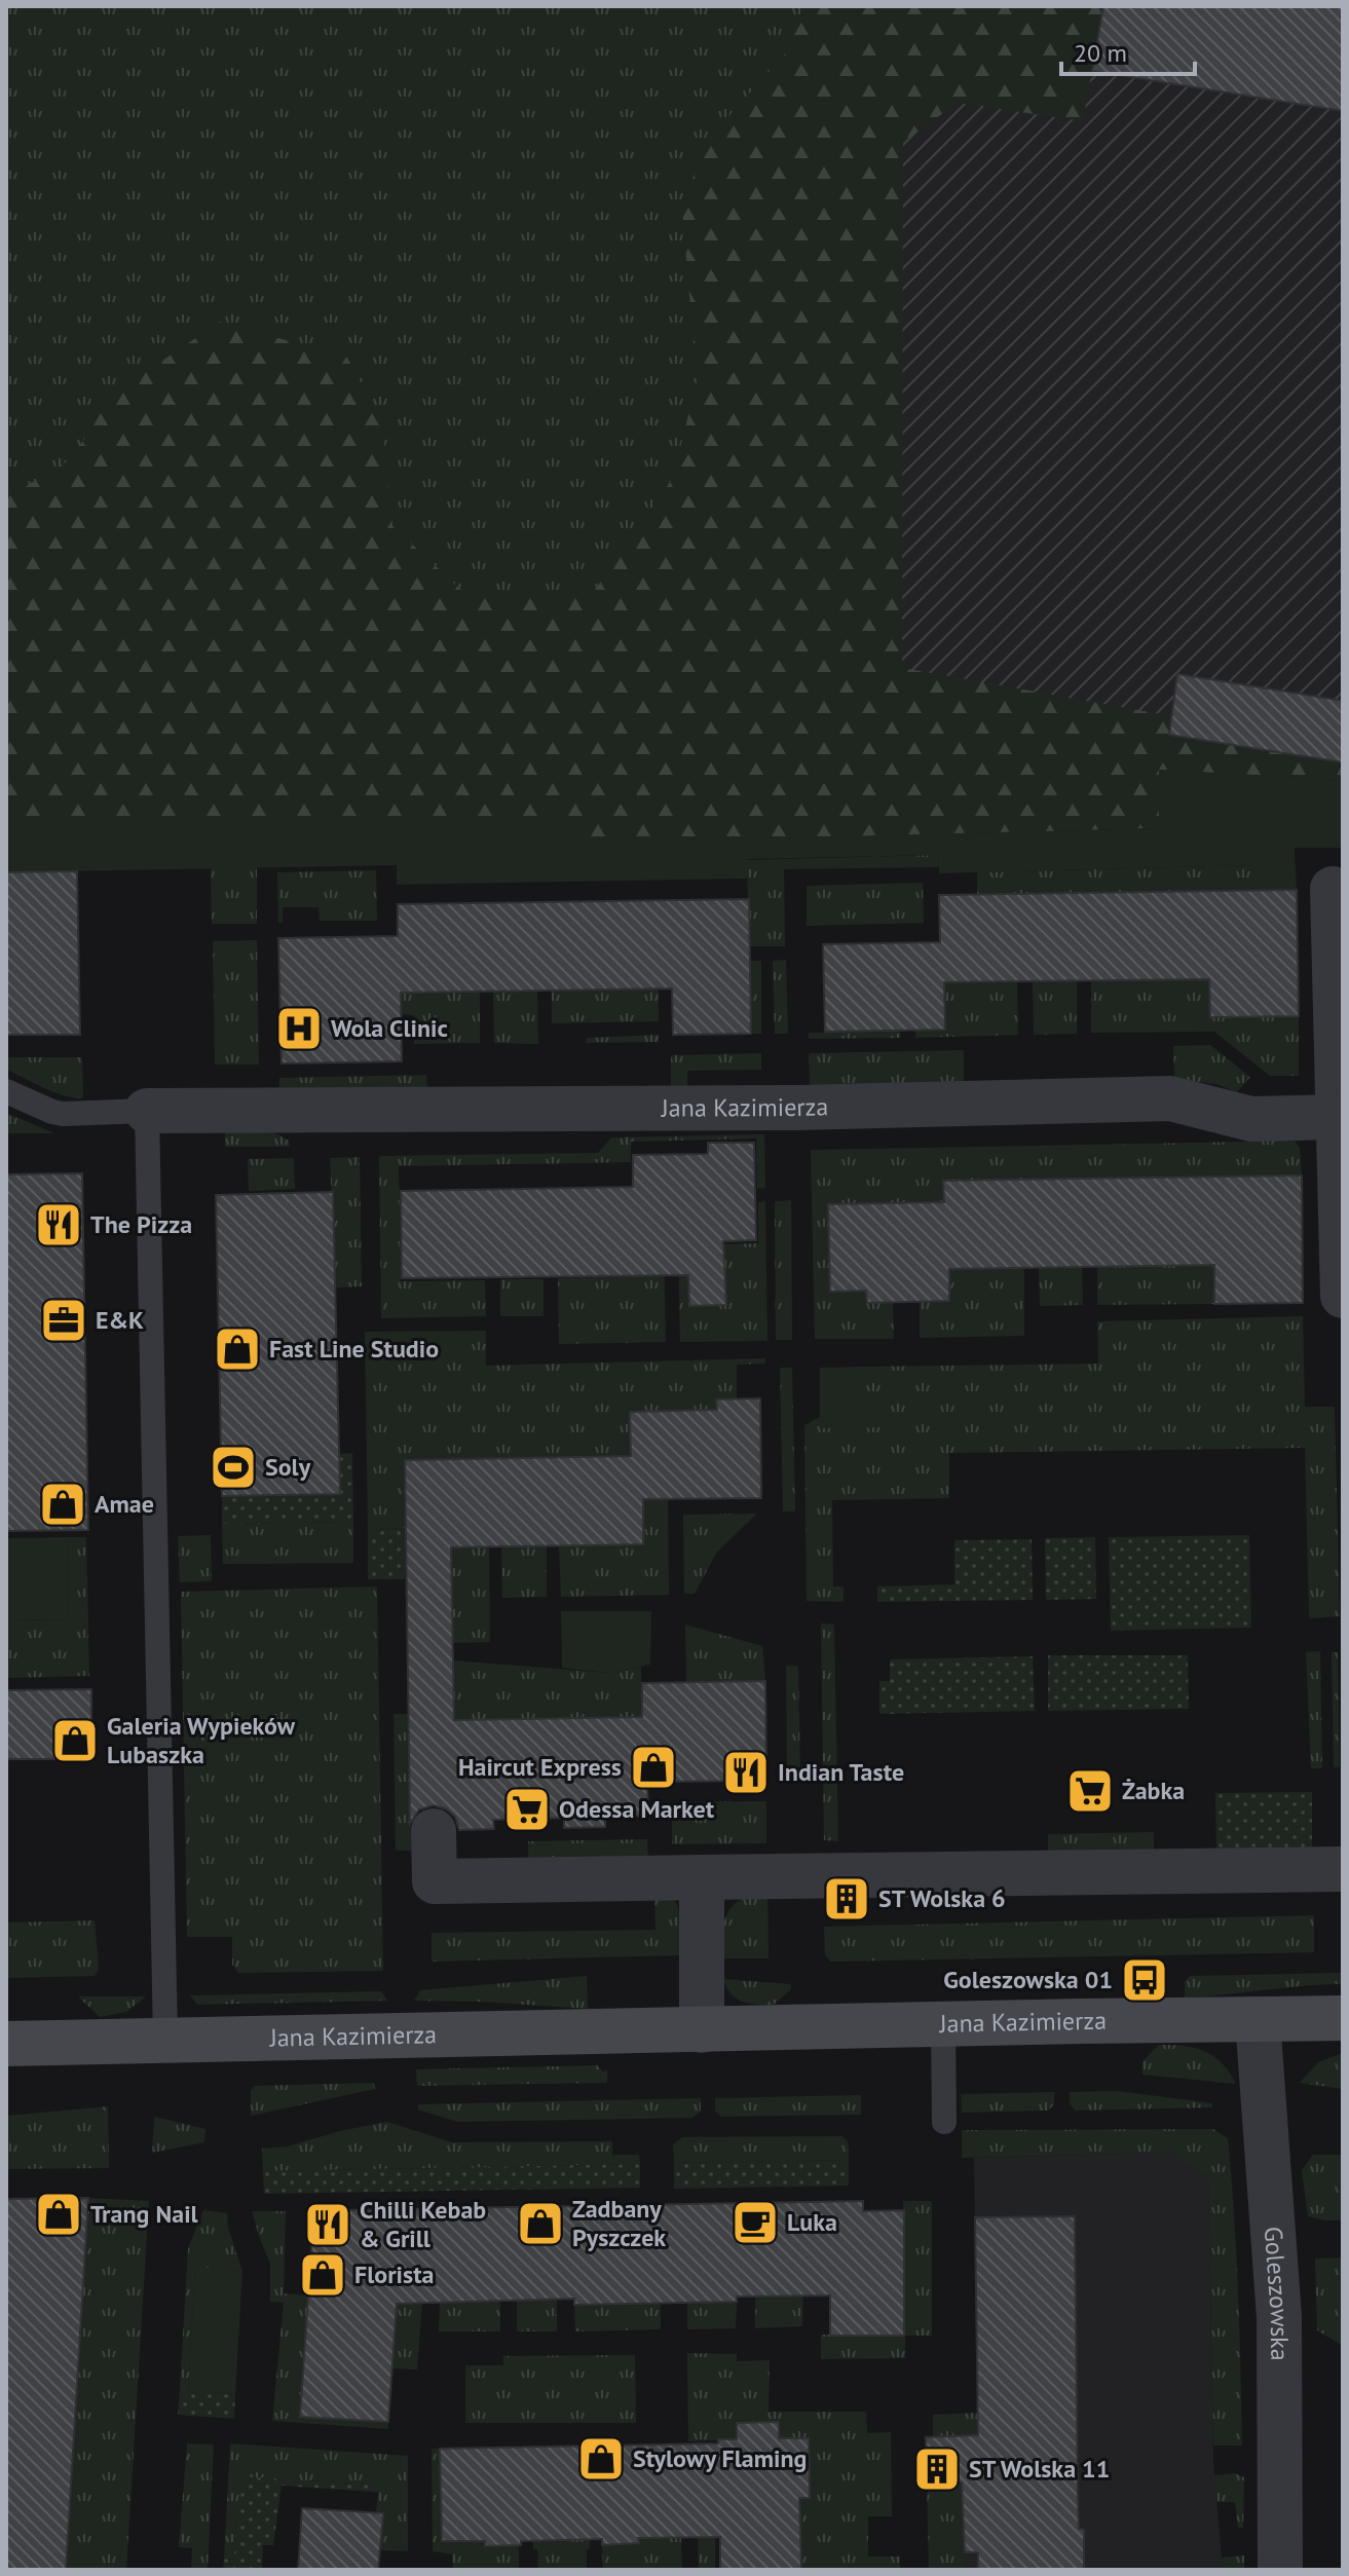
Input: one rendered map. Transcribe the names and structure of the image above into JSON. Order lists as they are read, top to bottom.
{
  "streets": {
    "street": ["Jana Kazimierza", "Goleszowska"]
  },
  "crossings": [
    ["Jana Kazimierza", "Goleszowska"]
  ],
  "places": {
    "hospital": ["Wola Clinic"],
    "restaurant": ["The Pizza", "Indian Taste", "Chilli Kebab & Grill"],
    "office": ["E&K"],
    "shop": [
      "Fast Line Studio",
      "Amae",
      "Galeria Wypieków Lubaszka",
      "Haircut Express",
      "Trang Nail",
      "Zadbany Pyszczek",
      "Florista",
      "Stylowy Flaming"
    ],
    "sports": ["Soly"],
    "supermarket": ["Żabka", "Odessa Market"],
    "building": ["ST Wolska 6", "ST Wolska 11"],
    "bus stop": ["Goleszowska 01"],
    "cafe": ["Luka"]
  },
  "scale_bar": "20 m"
}
